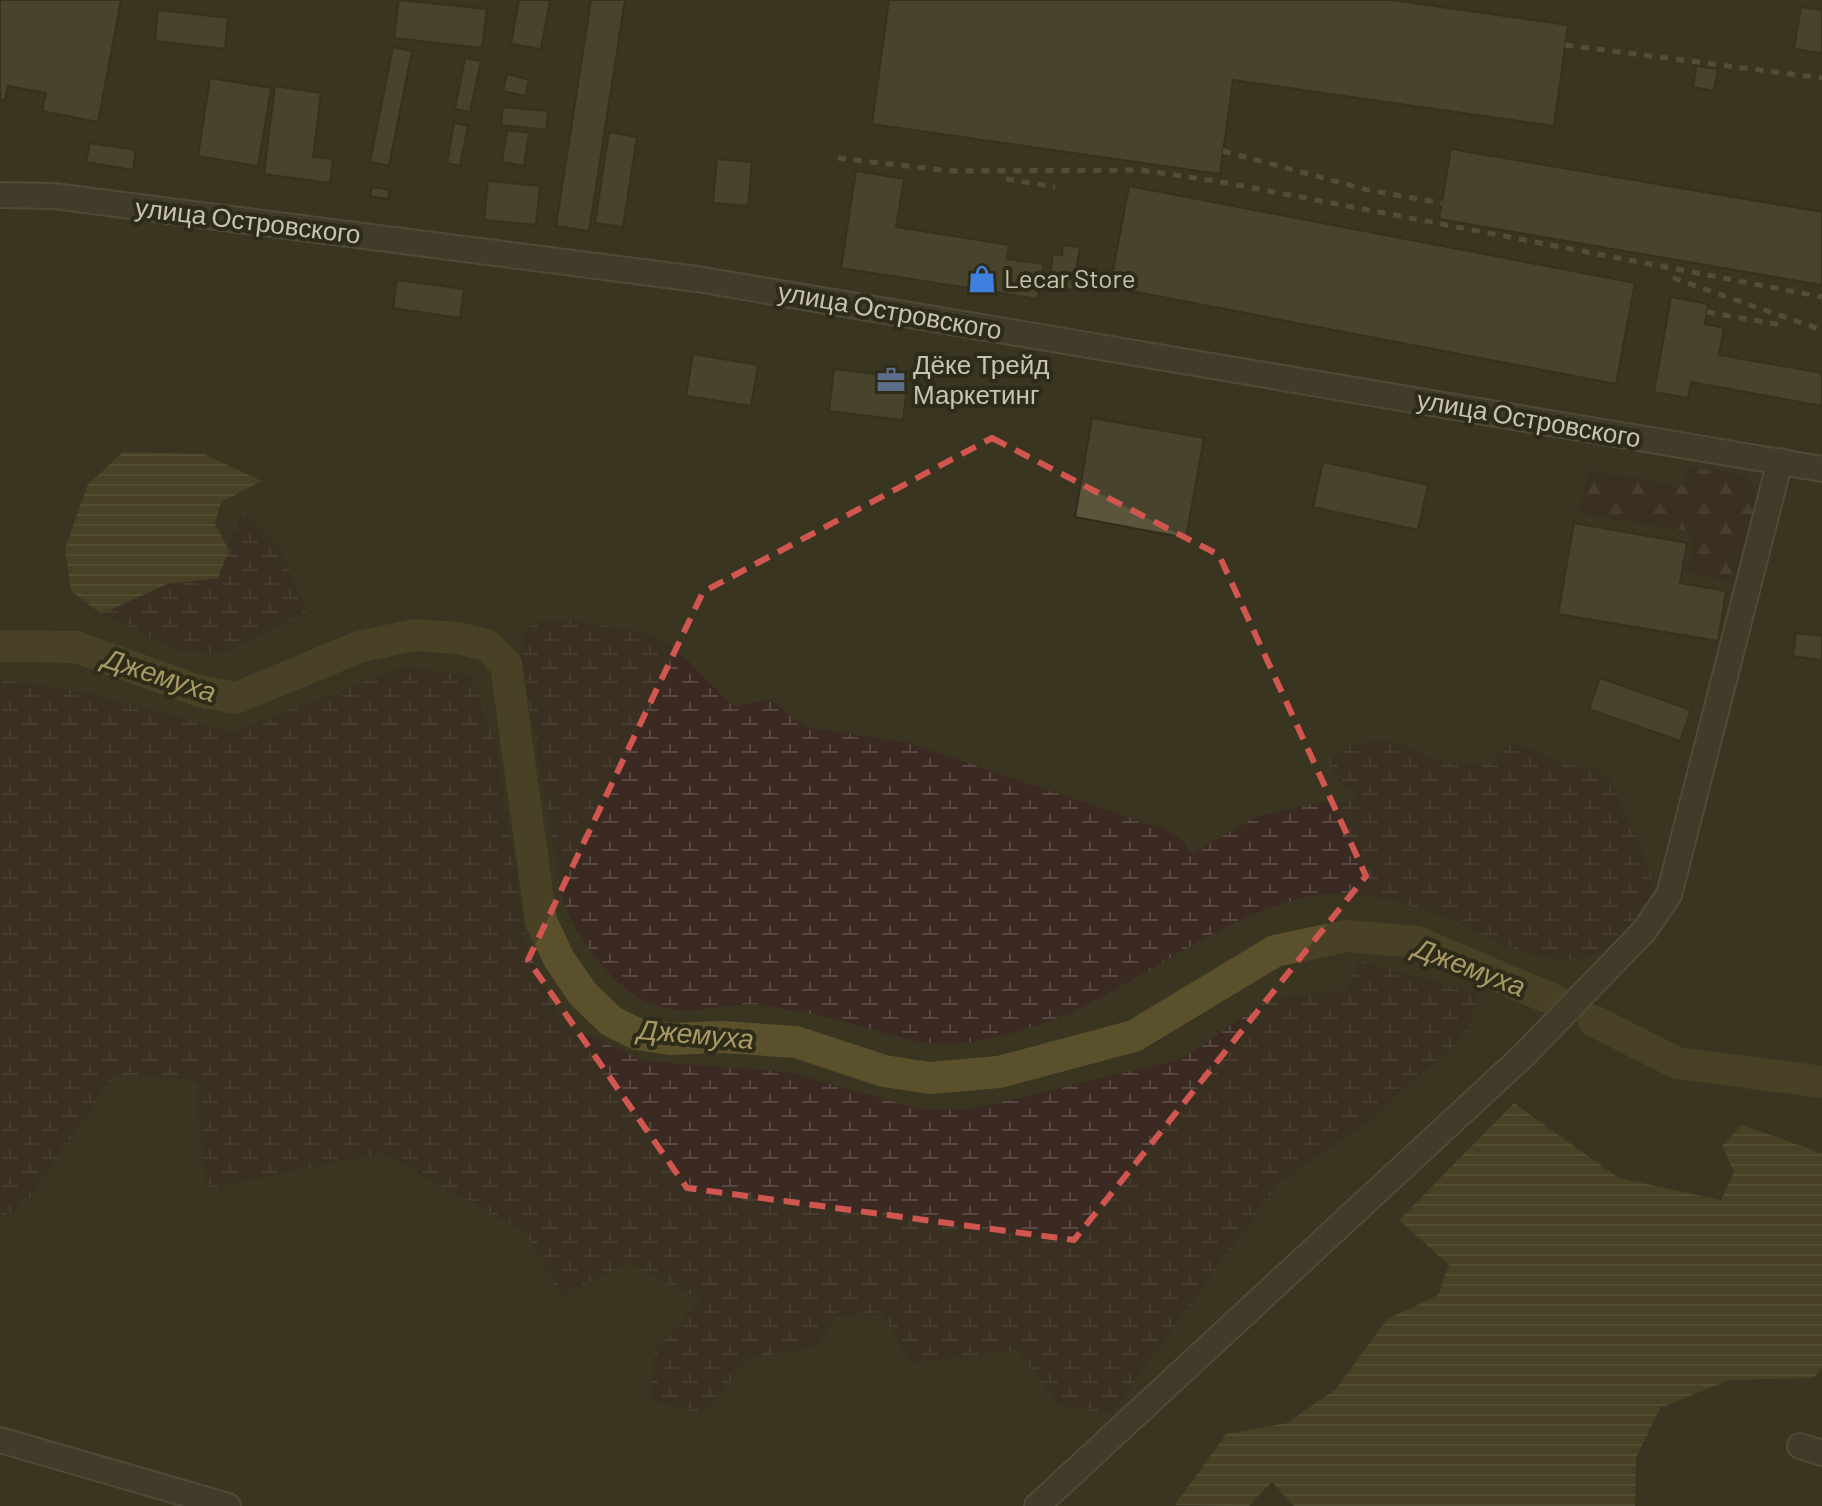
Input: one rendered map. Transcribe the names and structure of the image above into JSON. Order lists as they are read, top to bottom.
{
  "streets": {
    "street": ["улица Островского"]
  },
  "water": ["Джемуха"],
  "places": {
    "shop": ["Lecar Store"],
    "office": ["Дёке Трейд Маркетинг"]
  }
}
